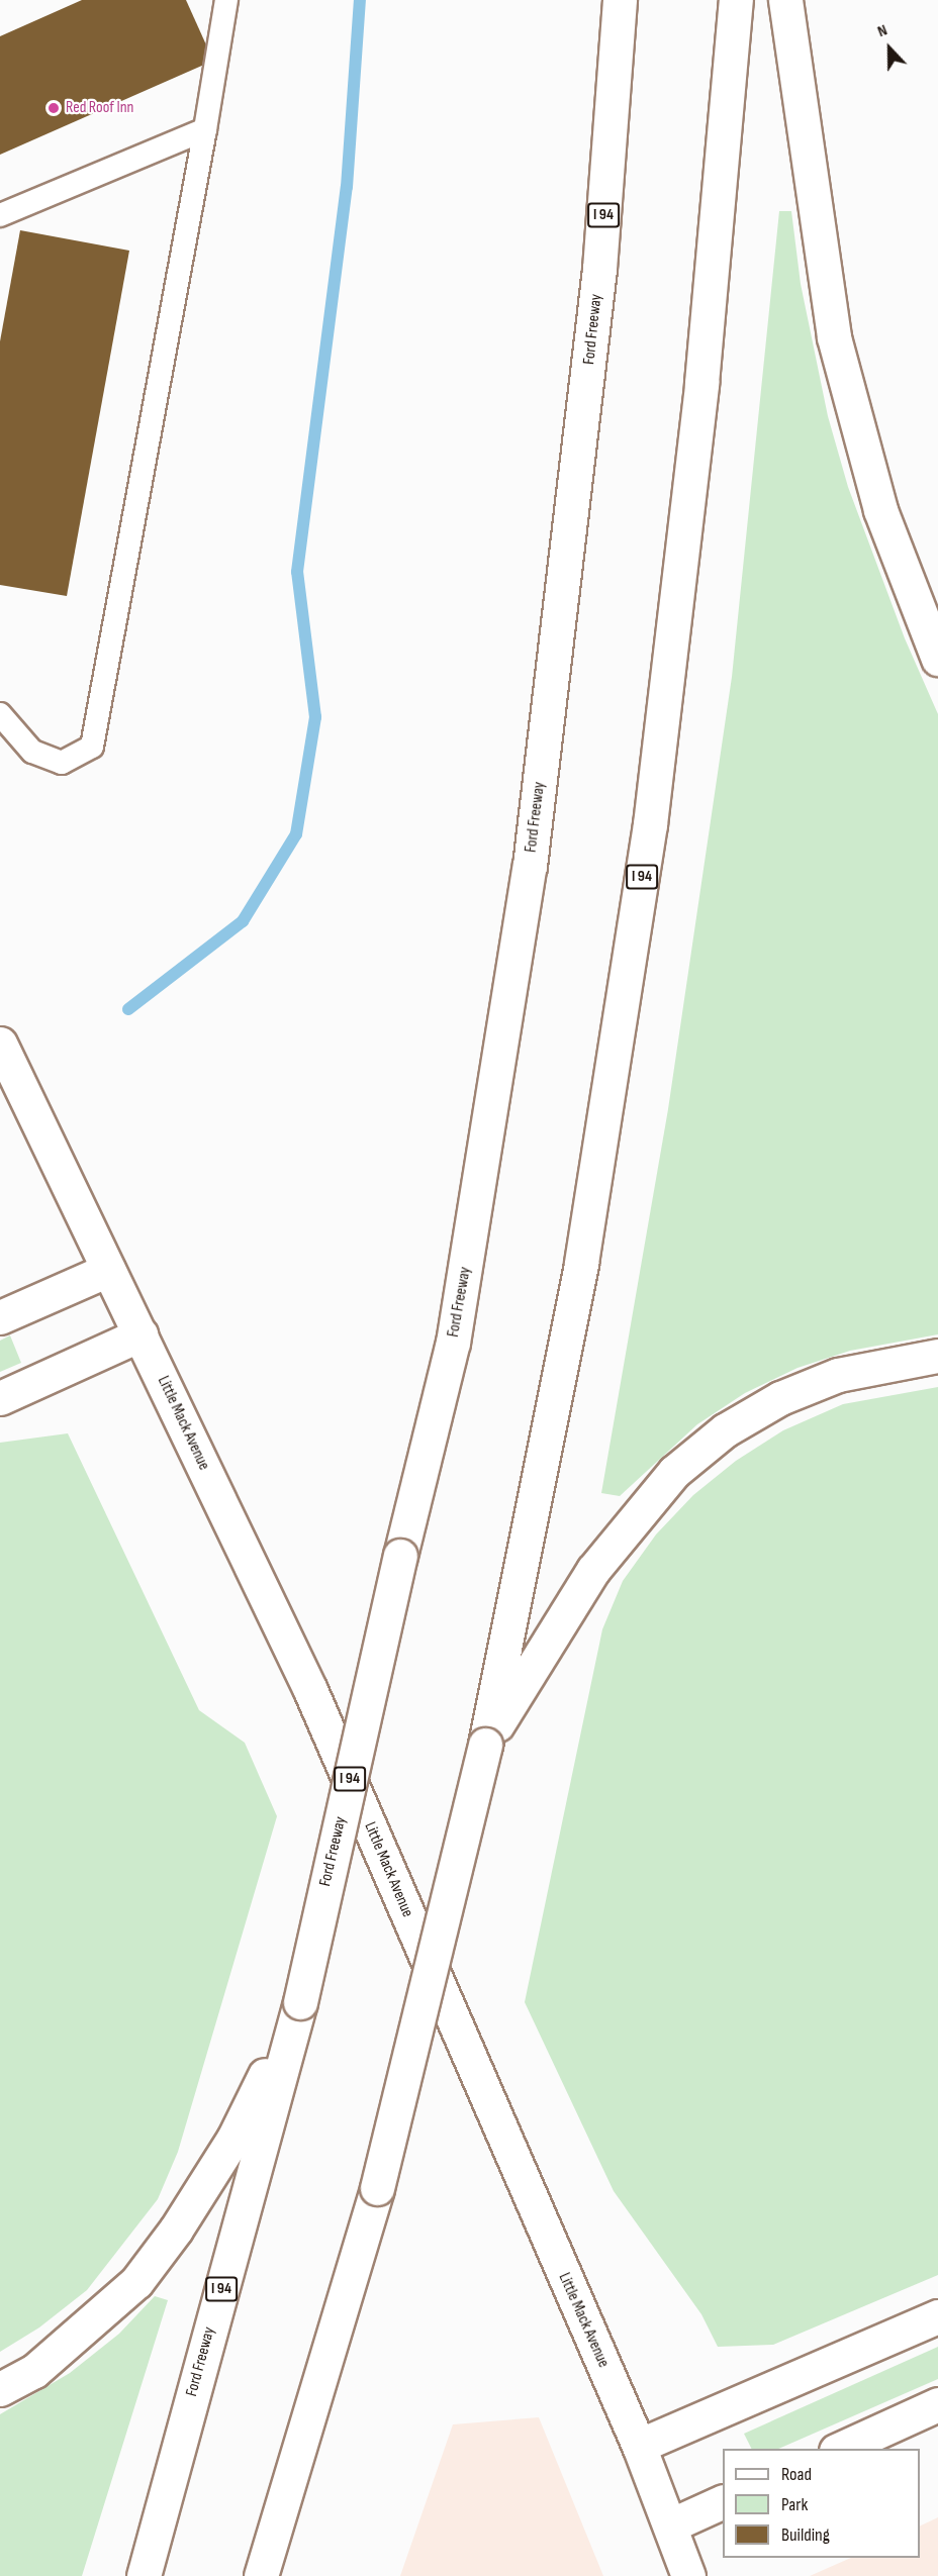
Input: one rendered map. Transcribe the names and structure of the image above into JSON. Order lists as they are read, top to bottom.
{
  "streets": {
    "main road": ["I 94", "Ford Freeway", "Little Mack Avenue"]
  },
  "places": ["Red Roof Inn"],
  "legend": ["Road", "Park", "Building"],
  "north": "top"
}
